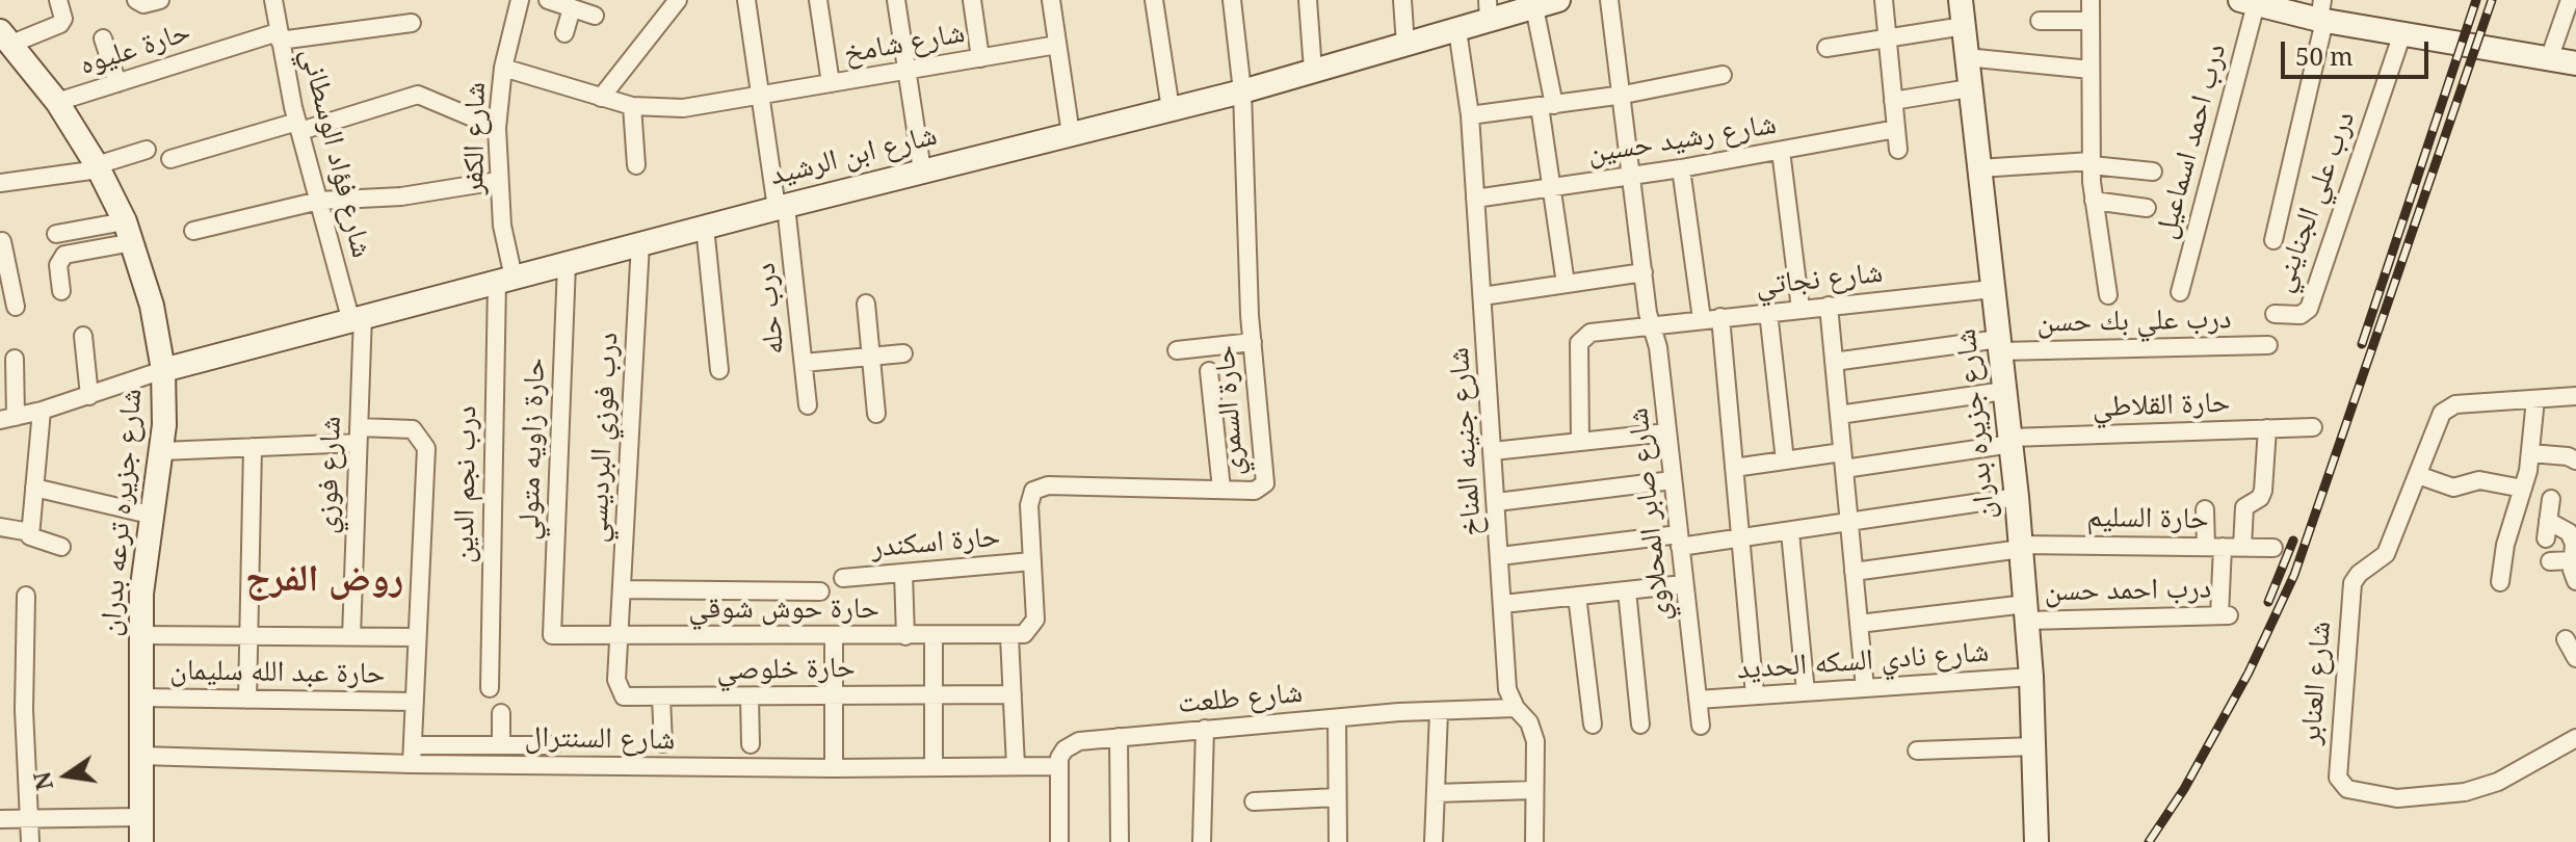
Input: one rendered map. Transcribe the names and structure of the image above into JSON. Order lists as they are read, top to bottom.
{
  "streets": {
    "street": [
      "شارع شامخ",
      "حارة عليوه",
      "شارع الكفر",
      "شارع رشيد حسين",
      "درب احمد اسماعيل",
      "شارع فؤاد الوسطاني",
      "شارع ابن الرشيد",
      "درب علي الجنايني",
      "شارع نجاتي",
      "درب حله",
      "درب علي بك حسن",
      "حارة القلاطي",
      "حارة السمري",
      "شارع جزيره بدران",
      "درب فوزي البرديسي",
      "شارع جنينه المناخ",
      "حارة زاويه متولي",
      "شارع فوزي",
      "درب نجم الدين",
      "شارع جزيره ترعه بدران",
      "شارع صابر المحلاوي",
      "حارة السليم",
      "حارة اسكندر",
      "درب احمد حسن",
      "حارة حوش شوقي",
      "شارع نادي السكه الحديد",
      "حارة خلوصي",
      "حارة عبد الله سليمان",
      "شارع العنابر",
      "شارع طلعت",
      "شارع السنترال"
    ]
  },
  "crossings": [
    ["شارع شامخ", "شارع الكفر"],
    ["شارع شامخ", "درب حله"],
    ["حارة عليوه", "شارع فؤاد الوسطاني"],
    ["حارة عليوه", "شارع جزيره ترعه بدران"],
    ["شارع الكفر", "شارع ابن الرشيد"],
    ["شارع الكفر", "درب نجم الدين"],
    ["شارع رشيد حسين", "شارع جنينه المناخ"],
    ["شارع رشيد حسين", "شارع صابر المحلاوي"],
    ["شارع فؤاد الوسطاني", "شارع ابن الرشيد"],
    ["شارع فؤاد الوسطاني", "شارع فوزي"],
    ["شارع ابن الرشيد", "درب حله"],
    ["شارع ابن الرشيد", "حارة السمري"],
    ["شارع ابن الرشيد", "درب فوزي البرديسي"],
    ["شارع ابن الرشيد", "شارع جنينه المناخ"],
    ["شارع ابن الرشيد", "حارة زاويه متولي"],
    ["شارع ابن الرشيد", "شارع فوزي"],
    ["شارع ابن الرشيد", "درب نجم الدين"],
    ["شارع ابن الرشيد", "شارع جزيره ترعه بدران"],
    ["شارع نجاتي", "شارع جزيره بدران"],
    ["شارع نجاتي", "شارع صابر المحلاوي"],
    ["درب علي بك حسن", "شارع جزيره بدران"],
    ["حارة القلاطي", "شارع جزيره بدران"],
    ["حارة السمري", "حارة اسكندر"],
    ["حارة السمري", "حارة حوش شوقي"],
    ["شارع جزيره بدران", "حارة السليم"],
    ["شارع جزيره بدران", "درب احمد حسن"],
    ["شارع جزيره بدران", "شارع نادي السكه الحديد"],
    ["درب فوزي البرديسي", "حارة حوش شوقي"],
    ["درب فوزي البرديسي", "حارة خلوصي"],
    ["شارع جنينه المناخ", "شارع طلعت"],
    ["حارة زاويه متولي", "حارة حوش شوقي"],
    ["شارع جزيره ترعه بدران", "حارة عبد الله سليمان"],
    ["شارع جزيره ترعه بدران", "شارع السنترال"],
    ["شارع صابر المحلاوي", "شارع نادي السكه الحديد"],
    ["حارة السليم", "درب احمد حسن"],
    ["حارة حوش شوقي", "حارة خلوصي"],
    ["شارع طلعت", "شارع السنترال"]
  ],
  "districts": ["روض الفرج"],
  "scale_bar": "50 m",
  "north": "left"
}
